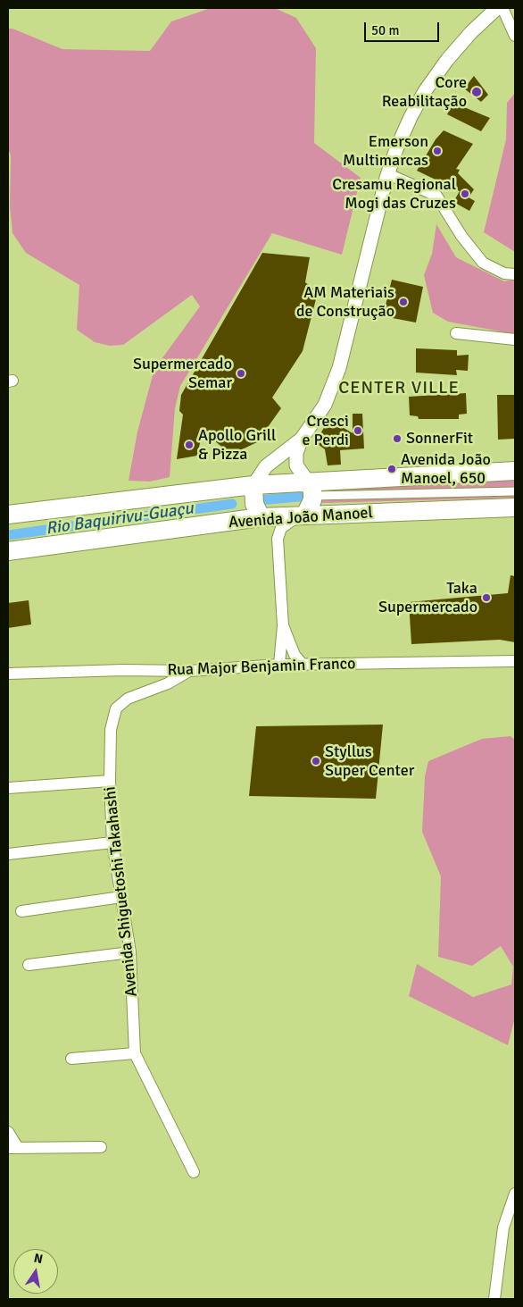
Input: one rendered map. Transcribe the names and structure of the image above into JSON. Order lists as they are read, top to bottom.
{
  "streets": {
    "main road": ["Avenida João Manoel"],
    "street": ["Rua Major Benjamin Franco", "Avenida Shiguetoshi Takahashi"]
  },
  "crossings": [
    ["Rua Major Benjamin Franco", "Avenida Shiguetoshi Takahashi"]
  ],
  "districts": ["CENTER VILLE"],
  "water": ["Rio Baquirivu-Guaçu"],
  "places": [
    "Core Reabilitação",
    "Emerson Multimarcas",
    "Cresamu Regional Mogi das Cruzes",
    "AM Materiais de Construção",
    "Supermercado Semar",
    "Cresci e Perdi",
    "SonnerFit",
    "Apollo Grill & Pizza",
    "Avenida João Manoel, 650",
    "Taka Supermercado",
    "Styllus Super Center"
  ],
  "scale_bar": "50 m",
  "north": "top"
}
